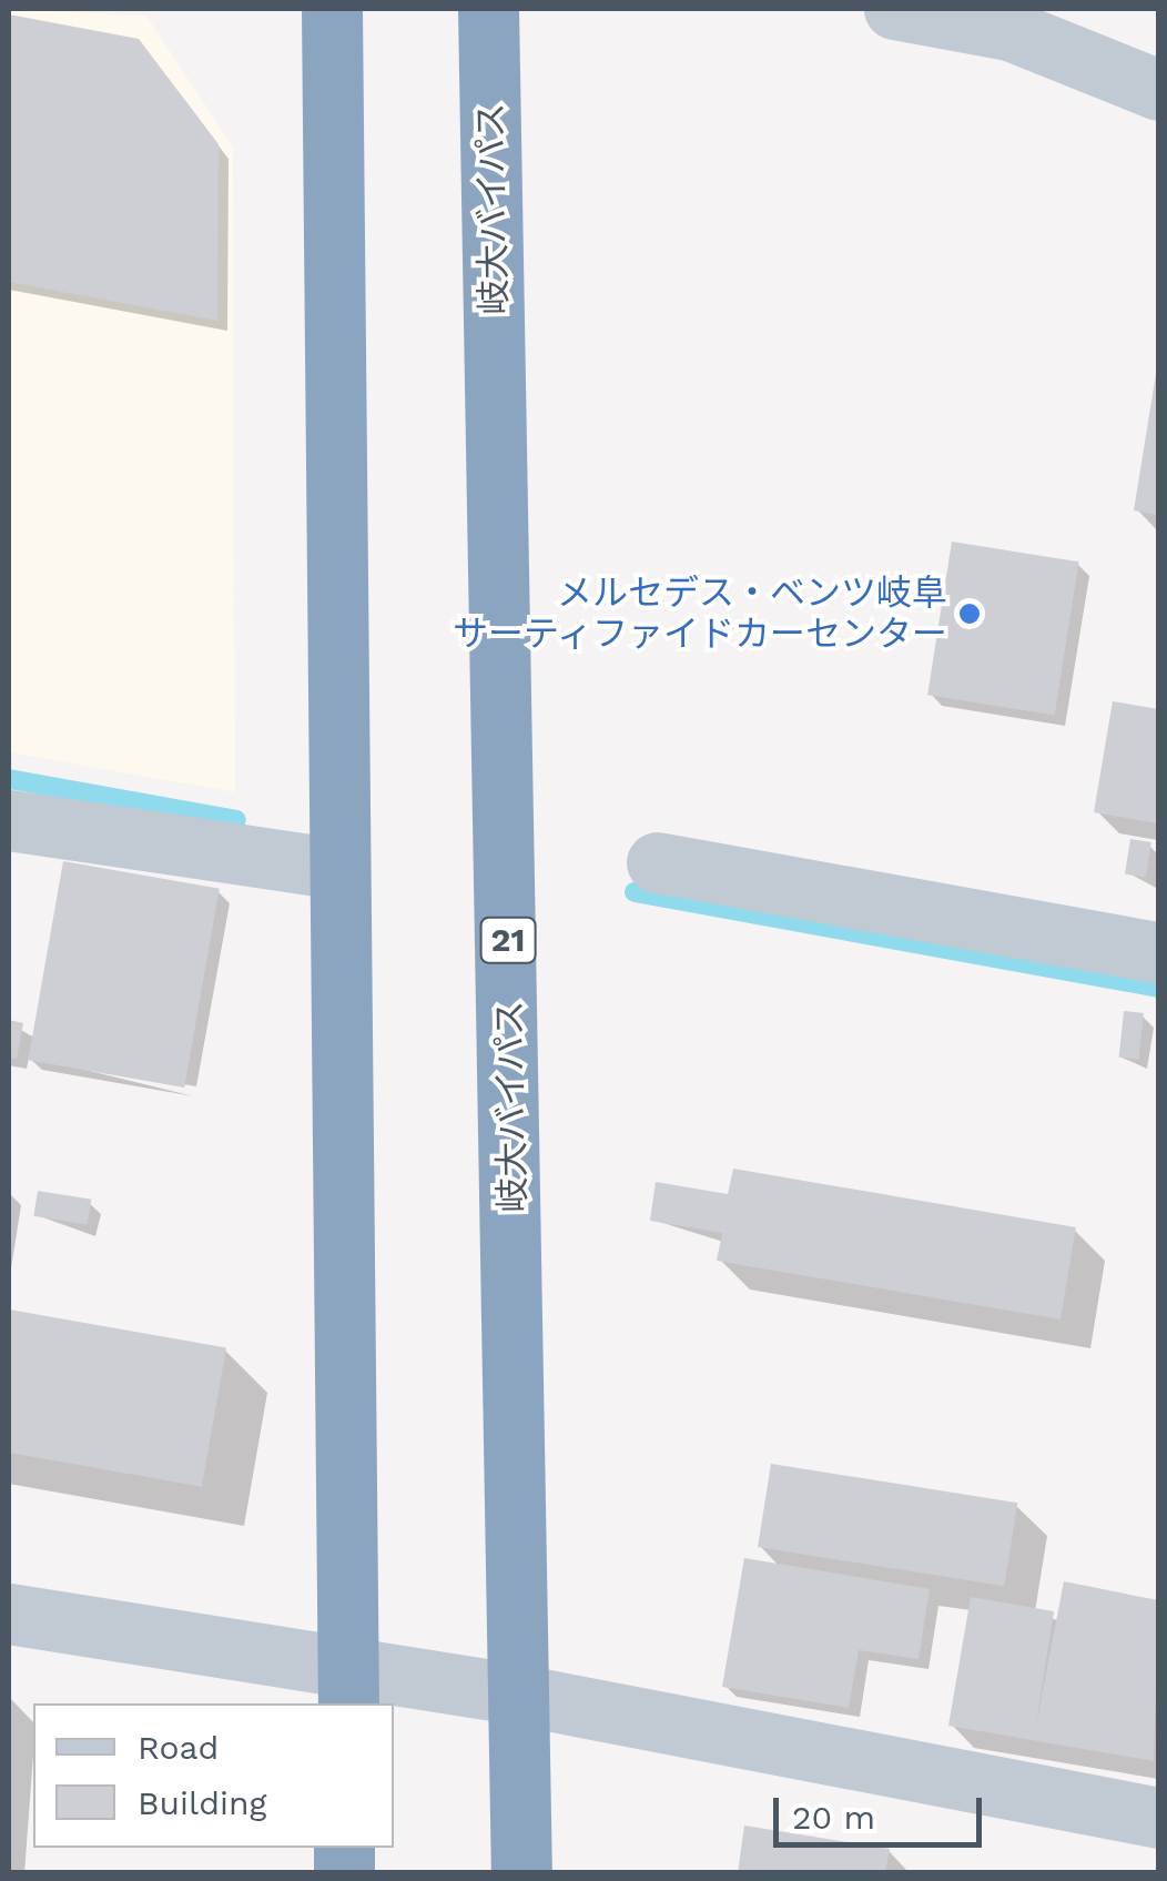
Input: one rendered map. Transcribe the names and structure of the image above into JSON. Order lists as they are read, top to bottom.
{
  "streets": {
    "highway": ["岐大バイパス", "21"]
  },
  "places": ["メルセデス・ベンツ岐阜 サーティファイドカーセンター"],
  "legend": ["Road", "Building"],
  "scale_bar": "20 m"
}
